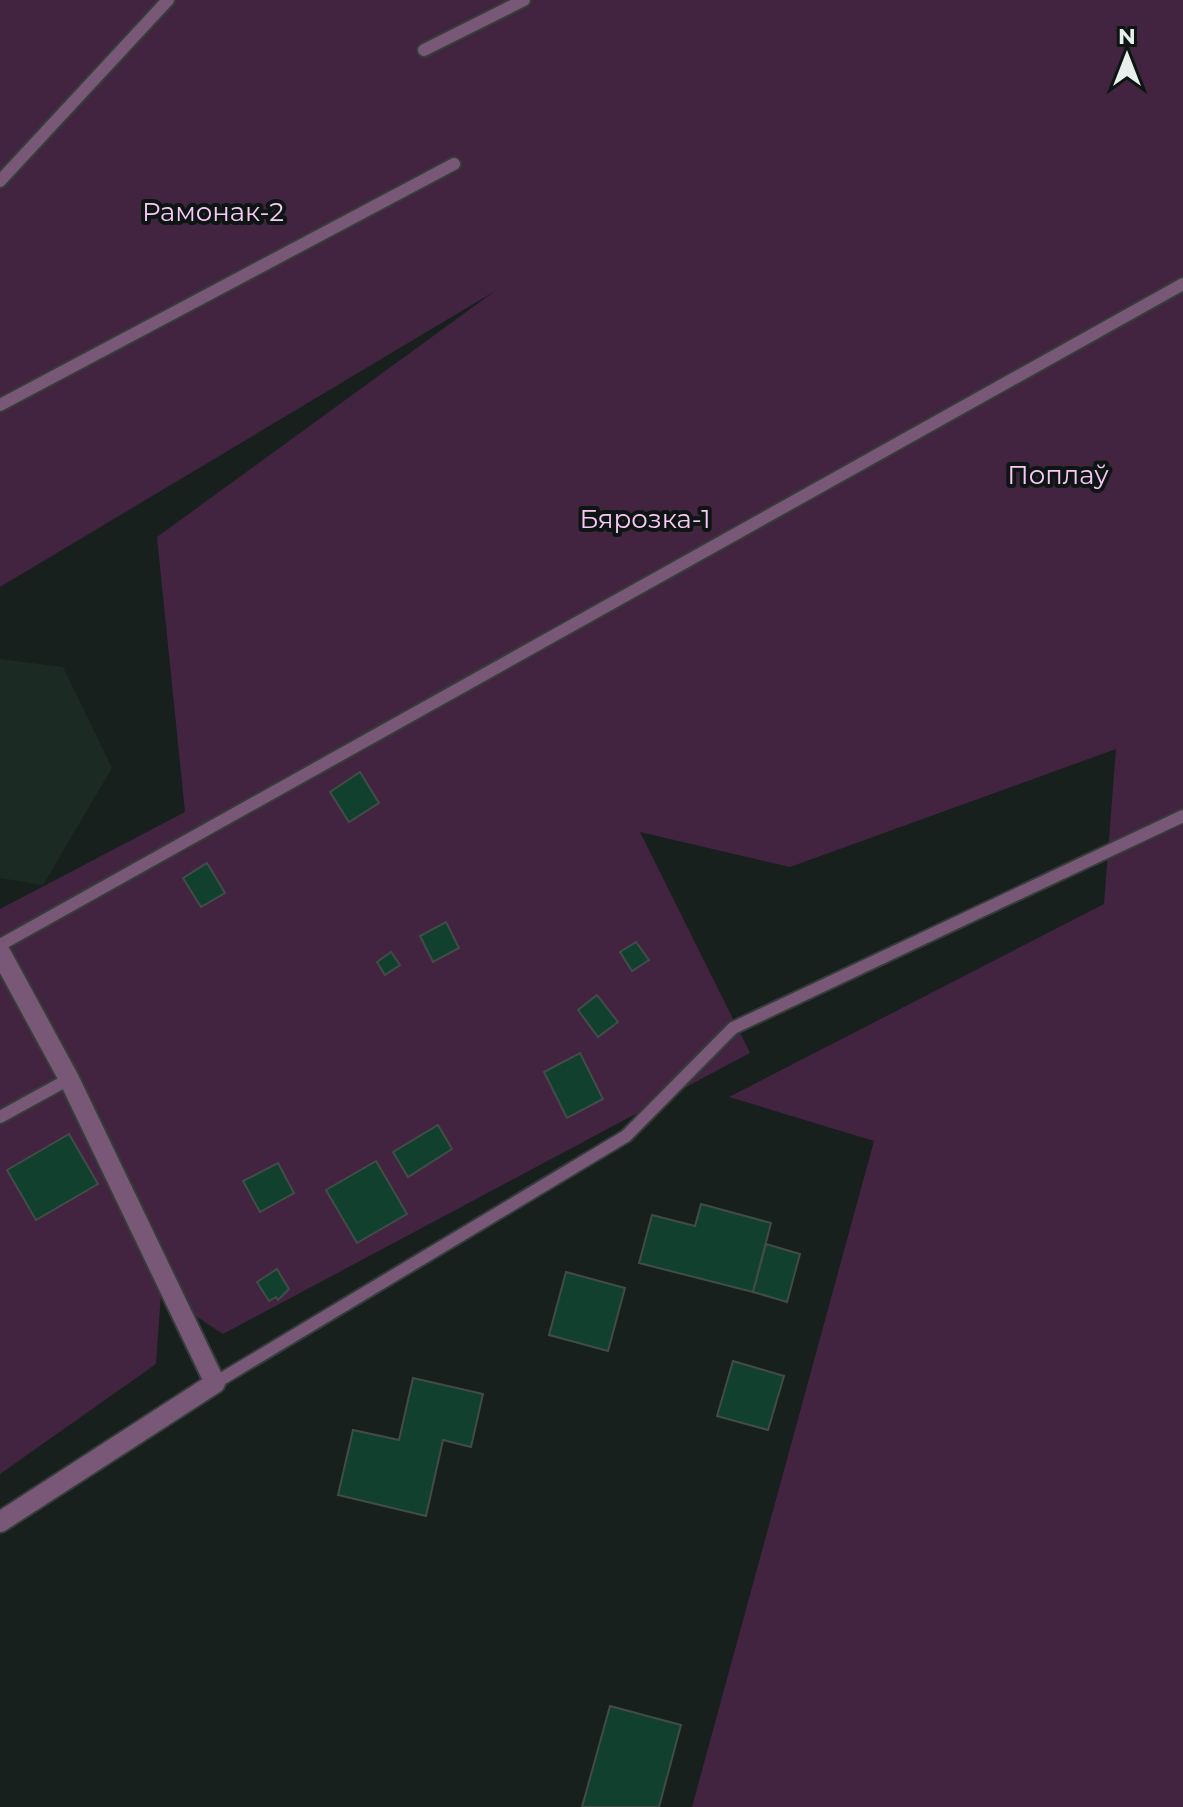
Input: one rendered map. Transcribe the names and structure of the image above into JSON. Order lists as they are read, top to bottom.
{
  "parks": ["Рамонак-2", "Поплаў", "Бярозка-1"],
  "north": "top"
}
